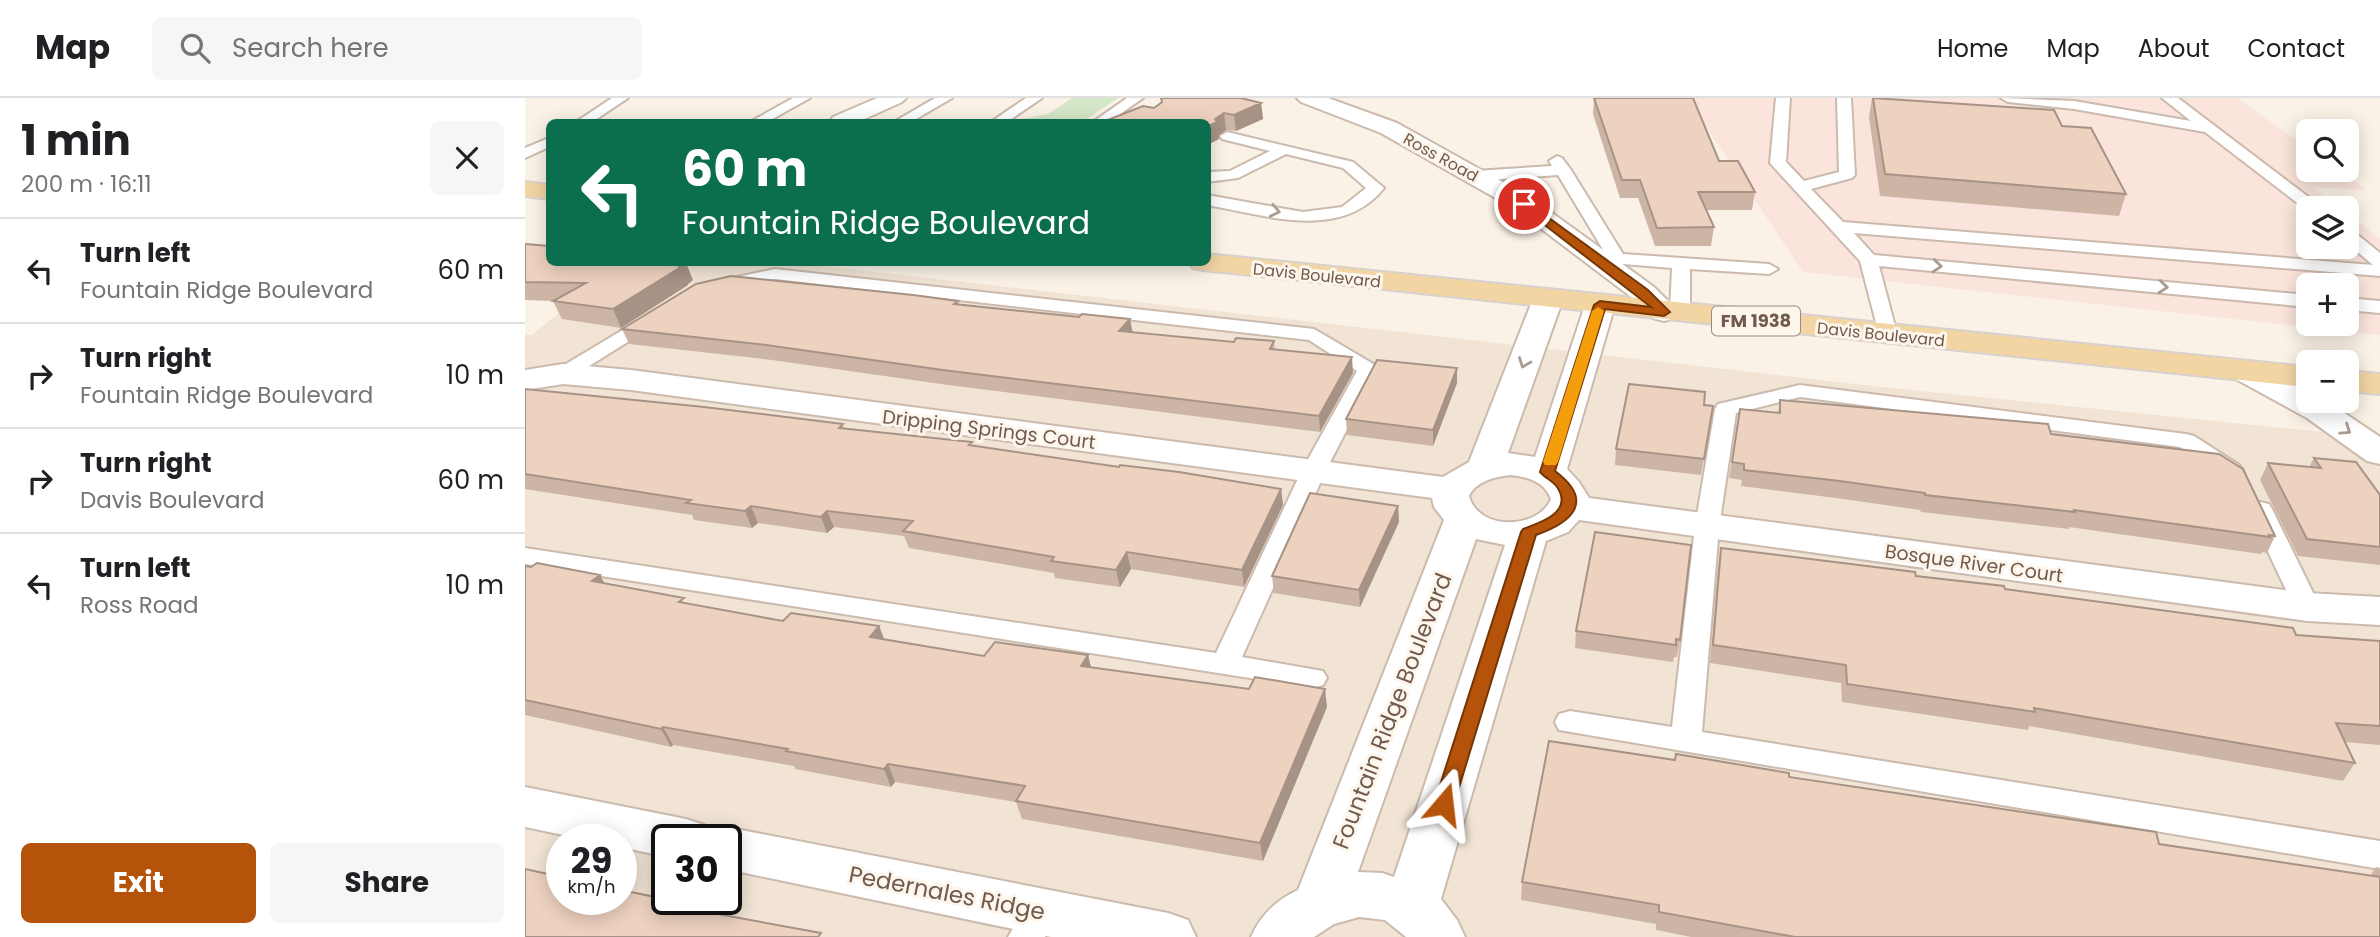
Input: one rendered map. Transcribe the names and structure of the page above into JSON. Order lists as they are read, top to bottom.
{
  "streets": {
    "main road": ["Davis Boulevard", "FM 1938"],
    "street": [
      "Ross Road",
      "Dripping Springs Court",
      "Bosque River Court",
      "Fountain Ridge Boulevard",
      "Pedernales Ridge"
    ]
  },
  "crossings": [
    ["Ross Road", "Davis Boulevard"],
    ["Dripping Springs Court", "Bosque River Court"],
    ["Dripping Springs Court", "Fountain Ridge Boulevard"],
    ["Bosque River Court", "Fountain Ridge Boulevard"]
  ],
  "page": {
    "header": "Map",
    "search": "Search here",
    "nav": [
      "Home",
      "Map",
      "About",
      "Contact"
    ],
    "heading": ["1 min", "200 m · 16:11"],
    "map_buttons": ["+", "−"],
    "turn": ["60 m", "Fountain Ridge Boulevard"],
    "list": [
      {
        "name": "Turn left",
        "note": "Fountain Ridge Boulevard",
        "value": "60 m"
      },
      {
        "name": "Turn right",
        "note": "Fountain Ridge Boulevard",
        "value": "10 m"
      },
      {
        "name": "Turn right",
        "note": "Davis Boulevard",
        "value": "60 m"
      },
      {
        "name": "Turn left",
        "note": "Ross Road",
        "value": "10 m"
      }
    ],
    "speed": "29 km/h",
    "limit": "30",
    "buttons": ["Exit", "Share"]
  }
}
